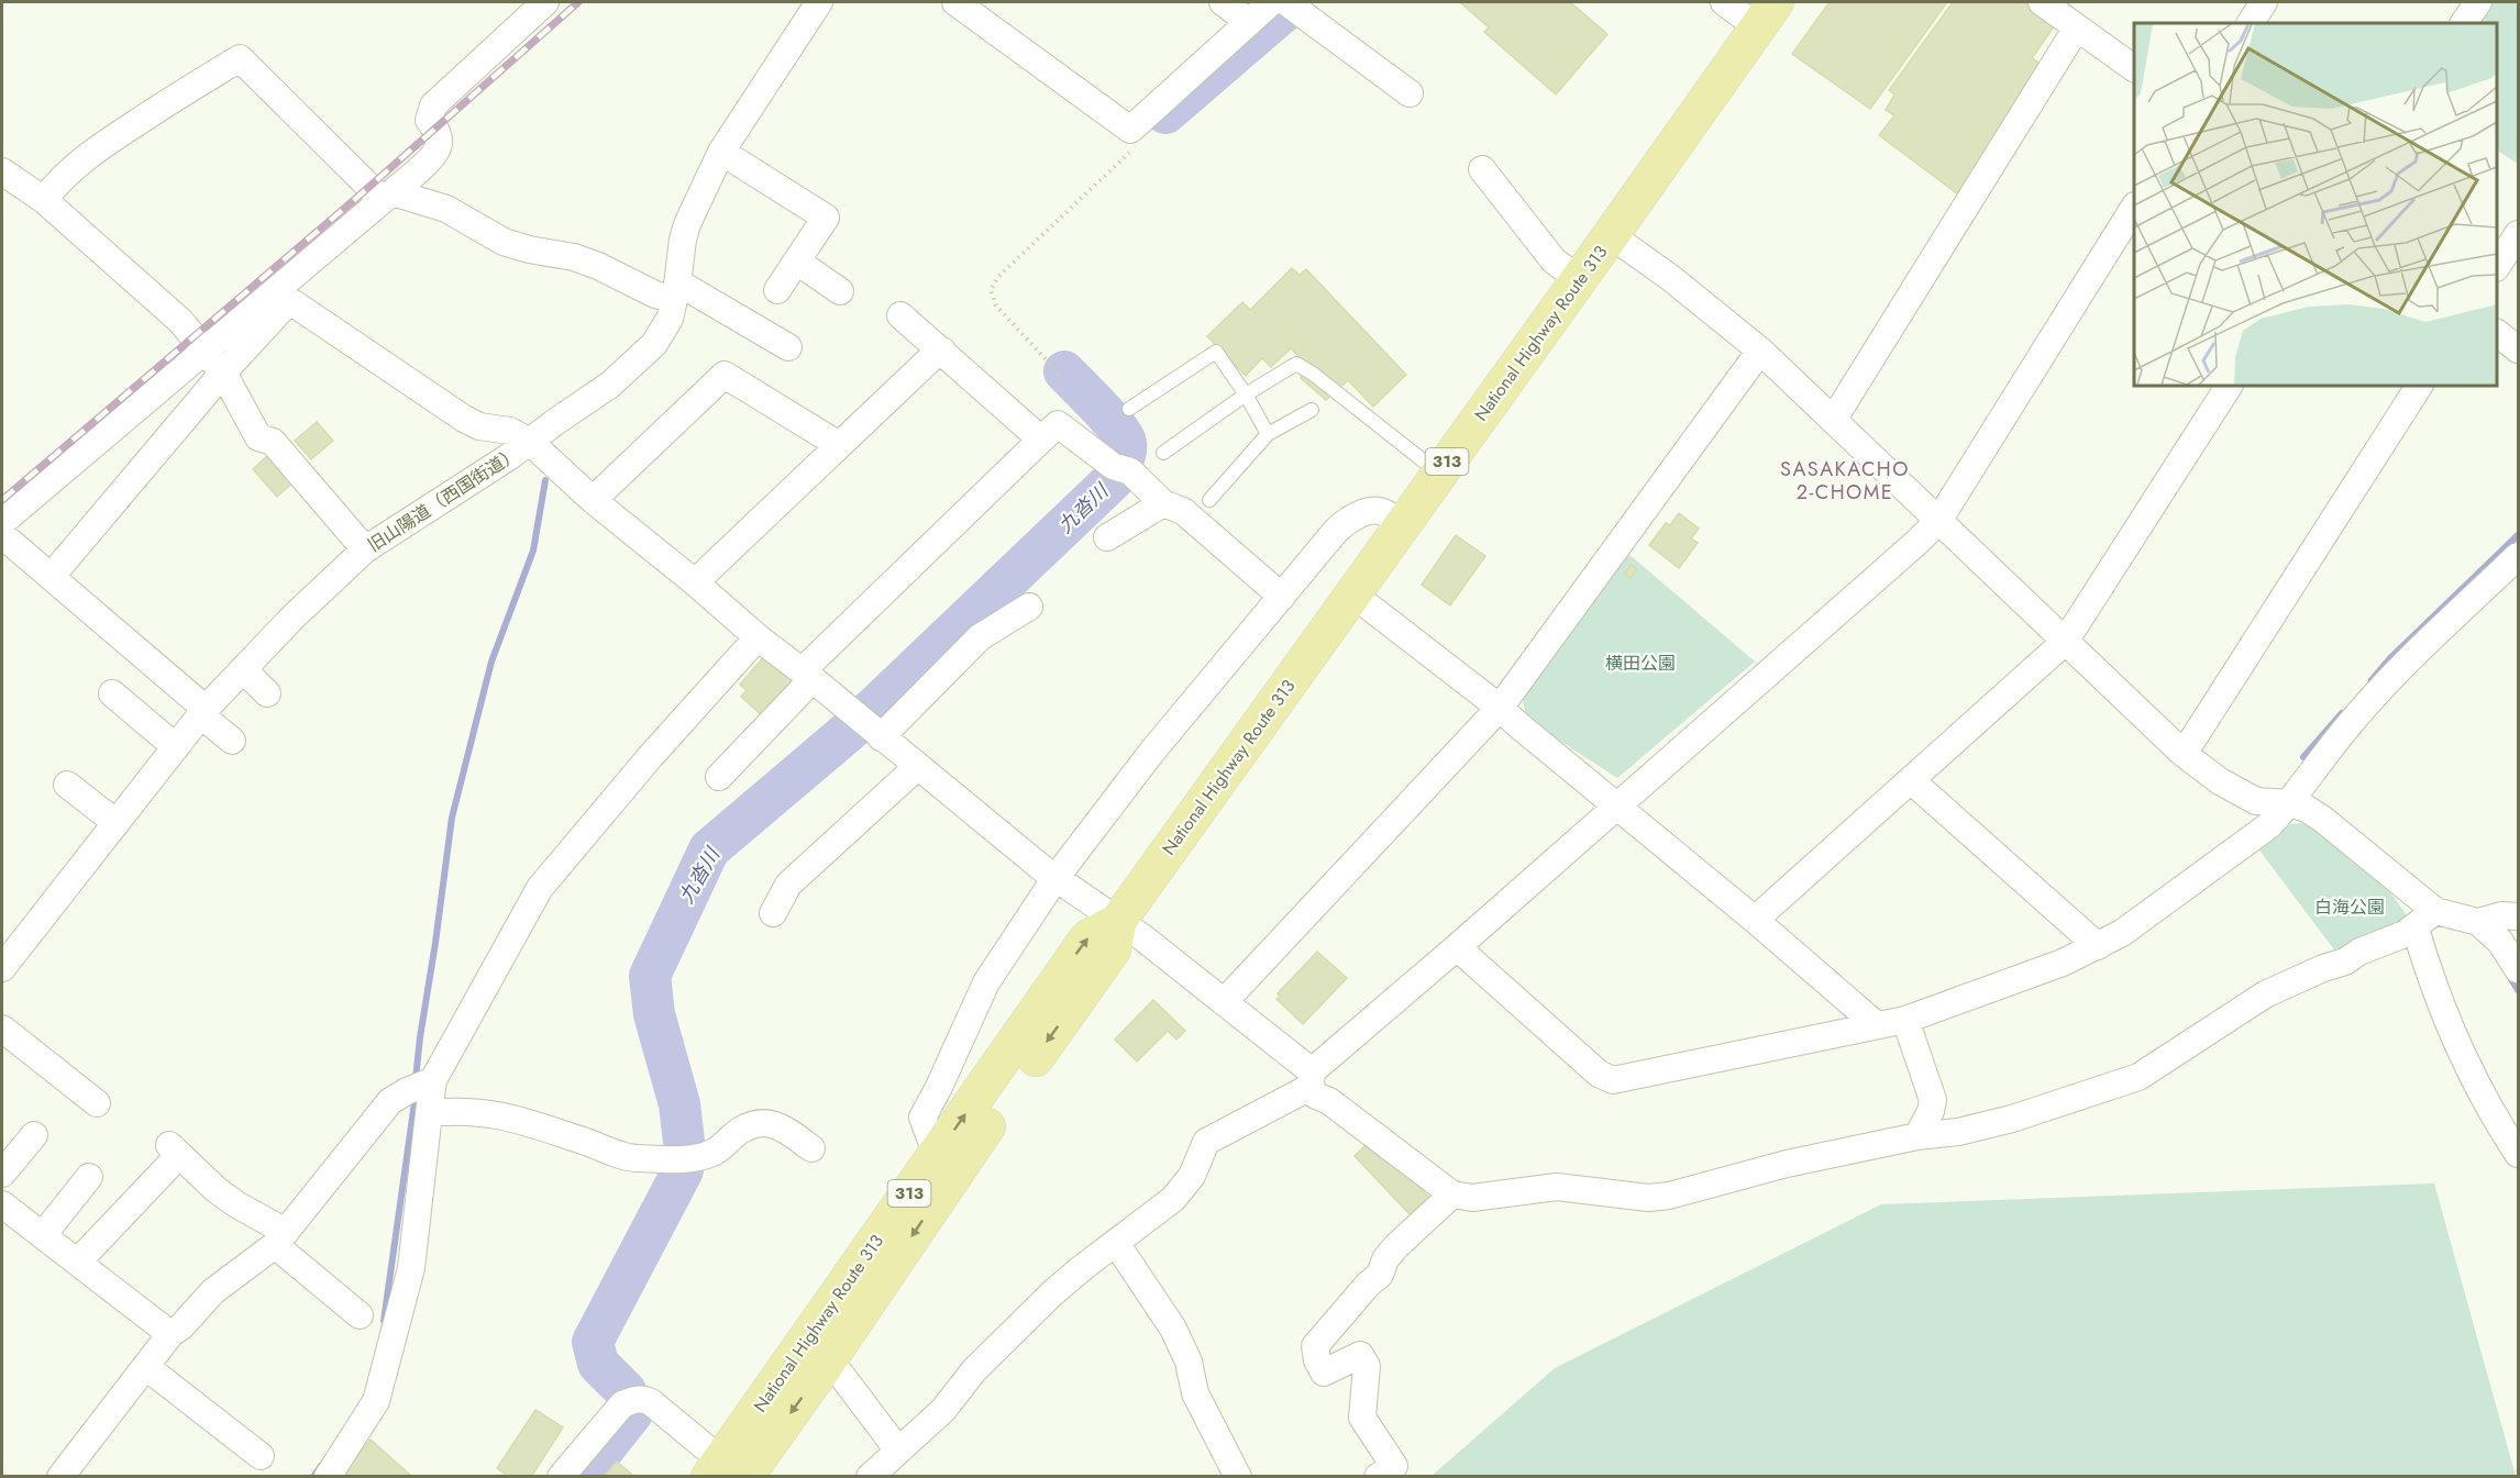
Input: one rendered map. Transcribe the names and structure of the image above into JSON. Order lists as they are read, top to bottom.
{
  "streets": {
    "highway": ["National Highway Route 313", "313"],
    "street": ["旧山陽道（西国街道）"]
  },
  "districts": ["SASAKACHO 2-CHOME"],
  "water": ["九沓川"],
  "parks": ["横田公園", "白海公園"]
}
